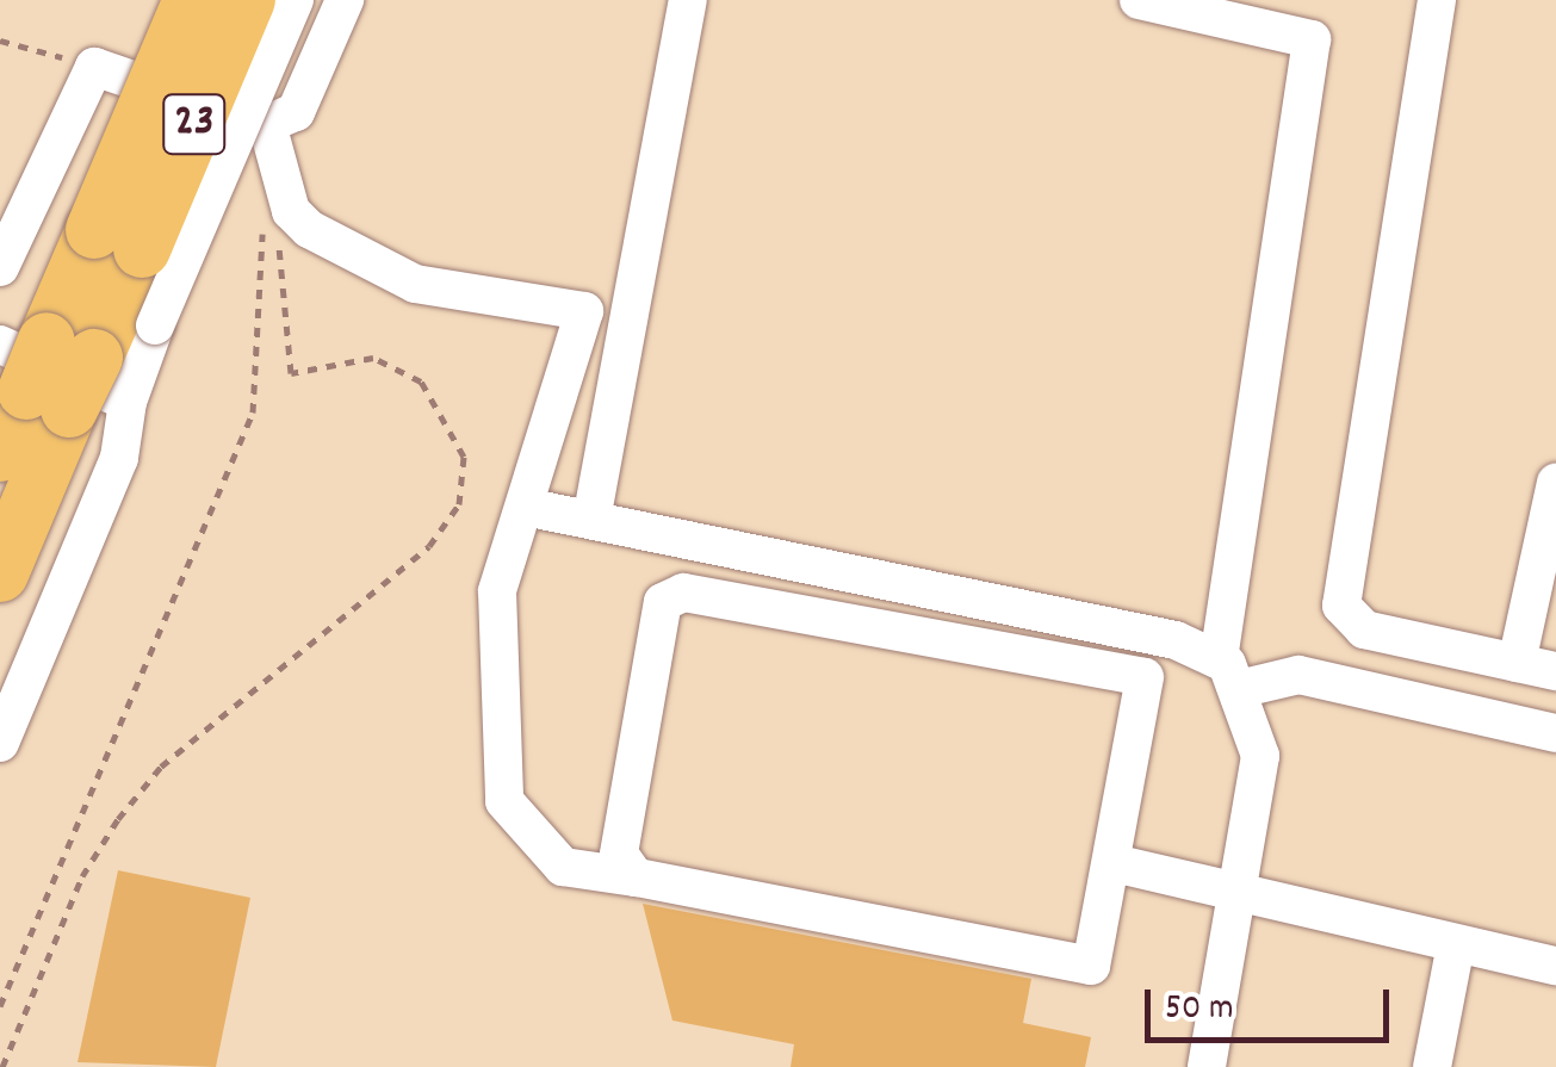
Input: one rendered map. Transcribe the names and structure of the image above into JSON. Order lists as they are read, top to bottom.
{
  "streets": {
    "highway": ["23"]
  },
  "scale_bar": "50 m"
}
